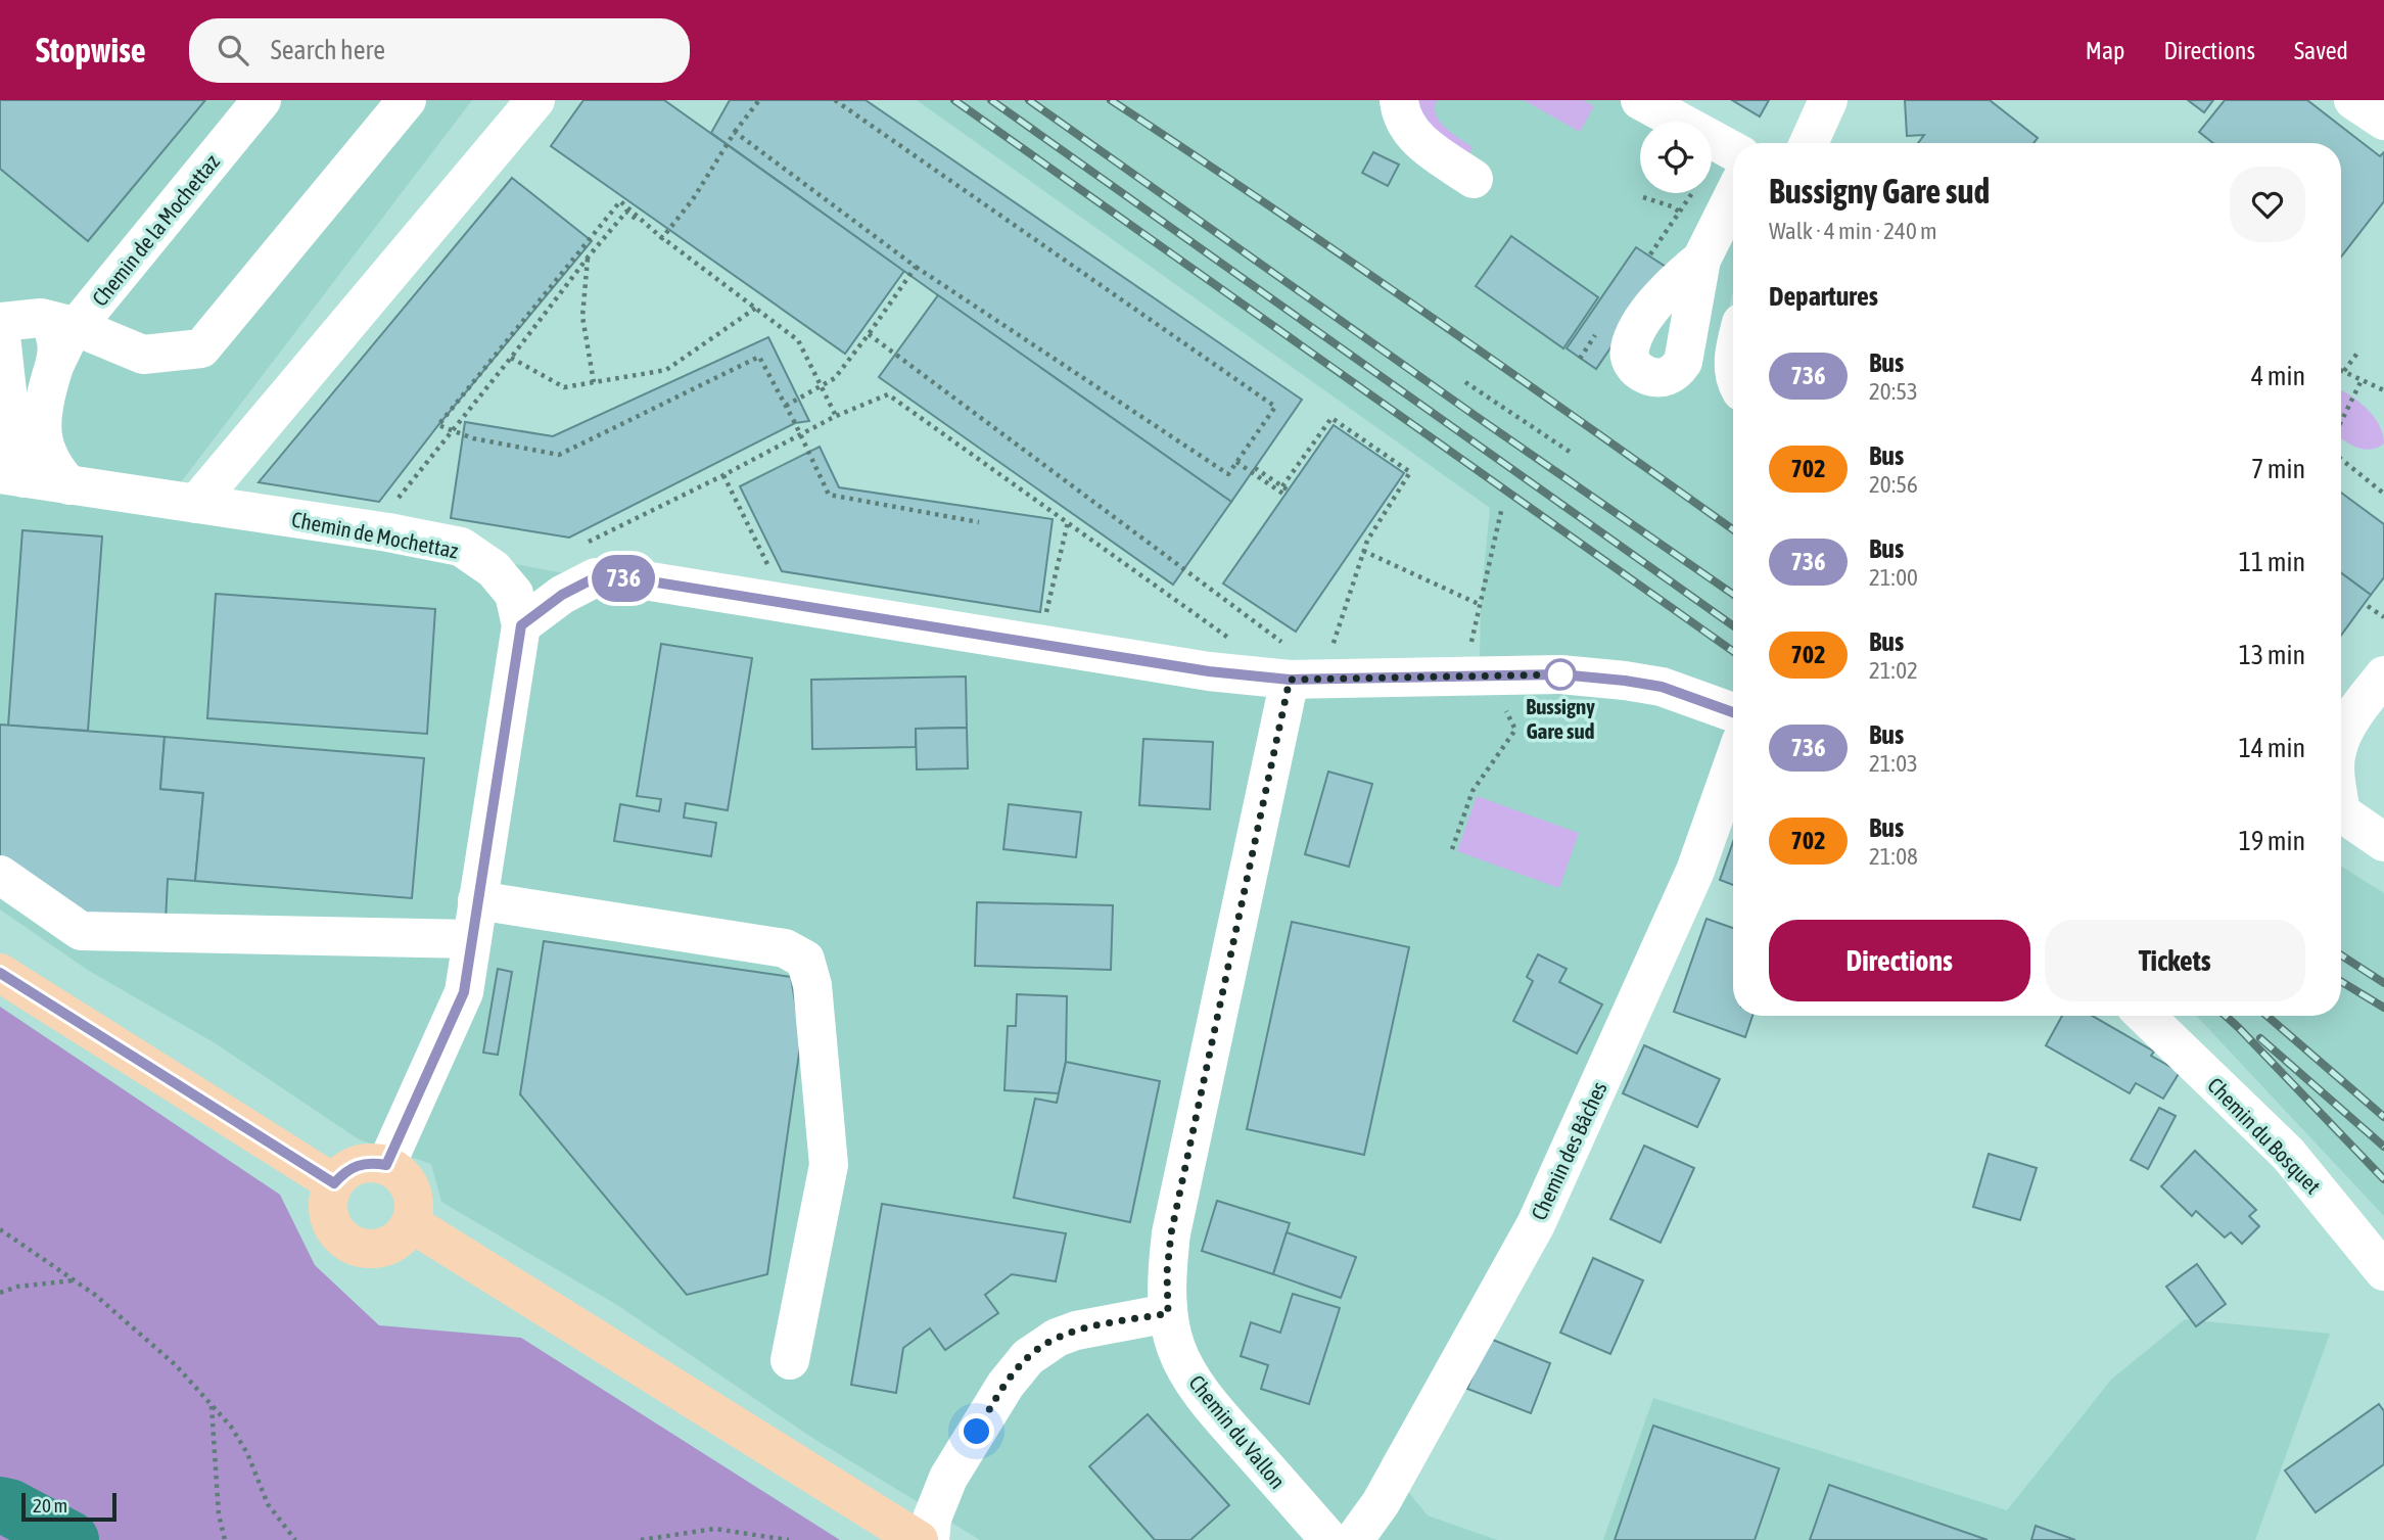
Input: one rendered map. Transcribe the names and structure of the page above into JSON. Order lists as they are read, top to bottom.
{
  "streets": {
    "street": [
      "Chemin de la Mochettaz",
      "Chemin de Mochettaz",
      "Chemin du Bosquet",
      "Chemin des Bâches",
      "Chemin du Vallon"
    ]
  },
  "crossings": [
    ["Chemin de la Mochettaz", "Chemin de Mochettaz"]
  ],
  "places": ["Bussigny Gare sud"],
  "lines": ["bus line 736"],
  "scale_bar": "20 m",
  "page": {
    "header": "Stopwise",
    "search": "Search here",
    "nav": ["Map", "Directions", "Saved"],
    "on_map": "736",
    "heading": [
      ["Bussigny Gare sud", "Walk · 4 min · 240 m"],
      "Departures"
    ],
    "list": [
      {
        "mark": "736",
        "name": "Bus",
        "note": "20:53",
        "value": "4 min"
      },
      {
        "mark": "702",
        "name": "Bus",
        "note": "20:56",
        "value": "7 min"
      },
      {
        "mark": "736",
        "name": "Bus",
        "note": "21:00",
        "value": "11 min"
      },
      {
        "mark": "702",
        "name": "Bus",
        "note": "21:02",
        "value": "13 min"
      },
      {
        "mark": "736",
        "name": "Bus",
        "note": "21:03",
        "value": "14 min"
      },
      {
        "mark": "702",
        "name": "Bus",
        "note": "21:08",
        "value": "19 min"
      }
    ],
    "buttons": ["Directions", "Tickets"],
    "scale": "20 m"
  }
}
